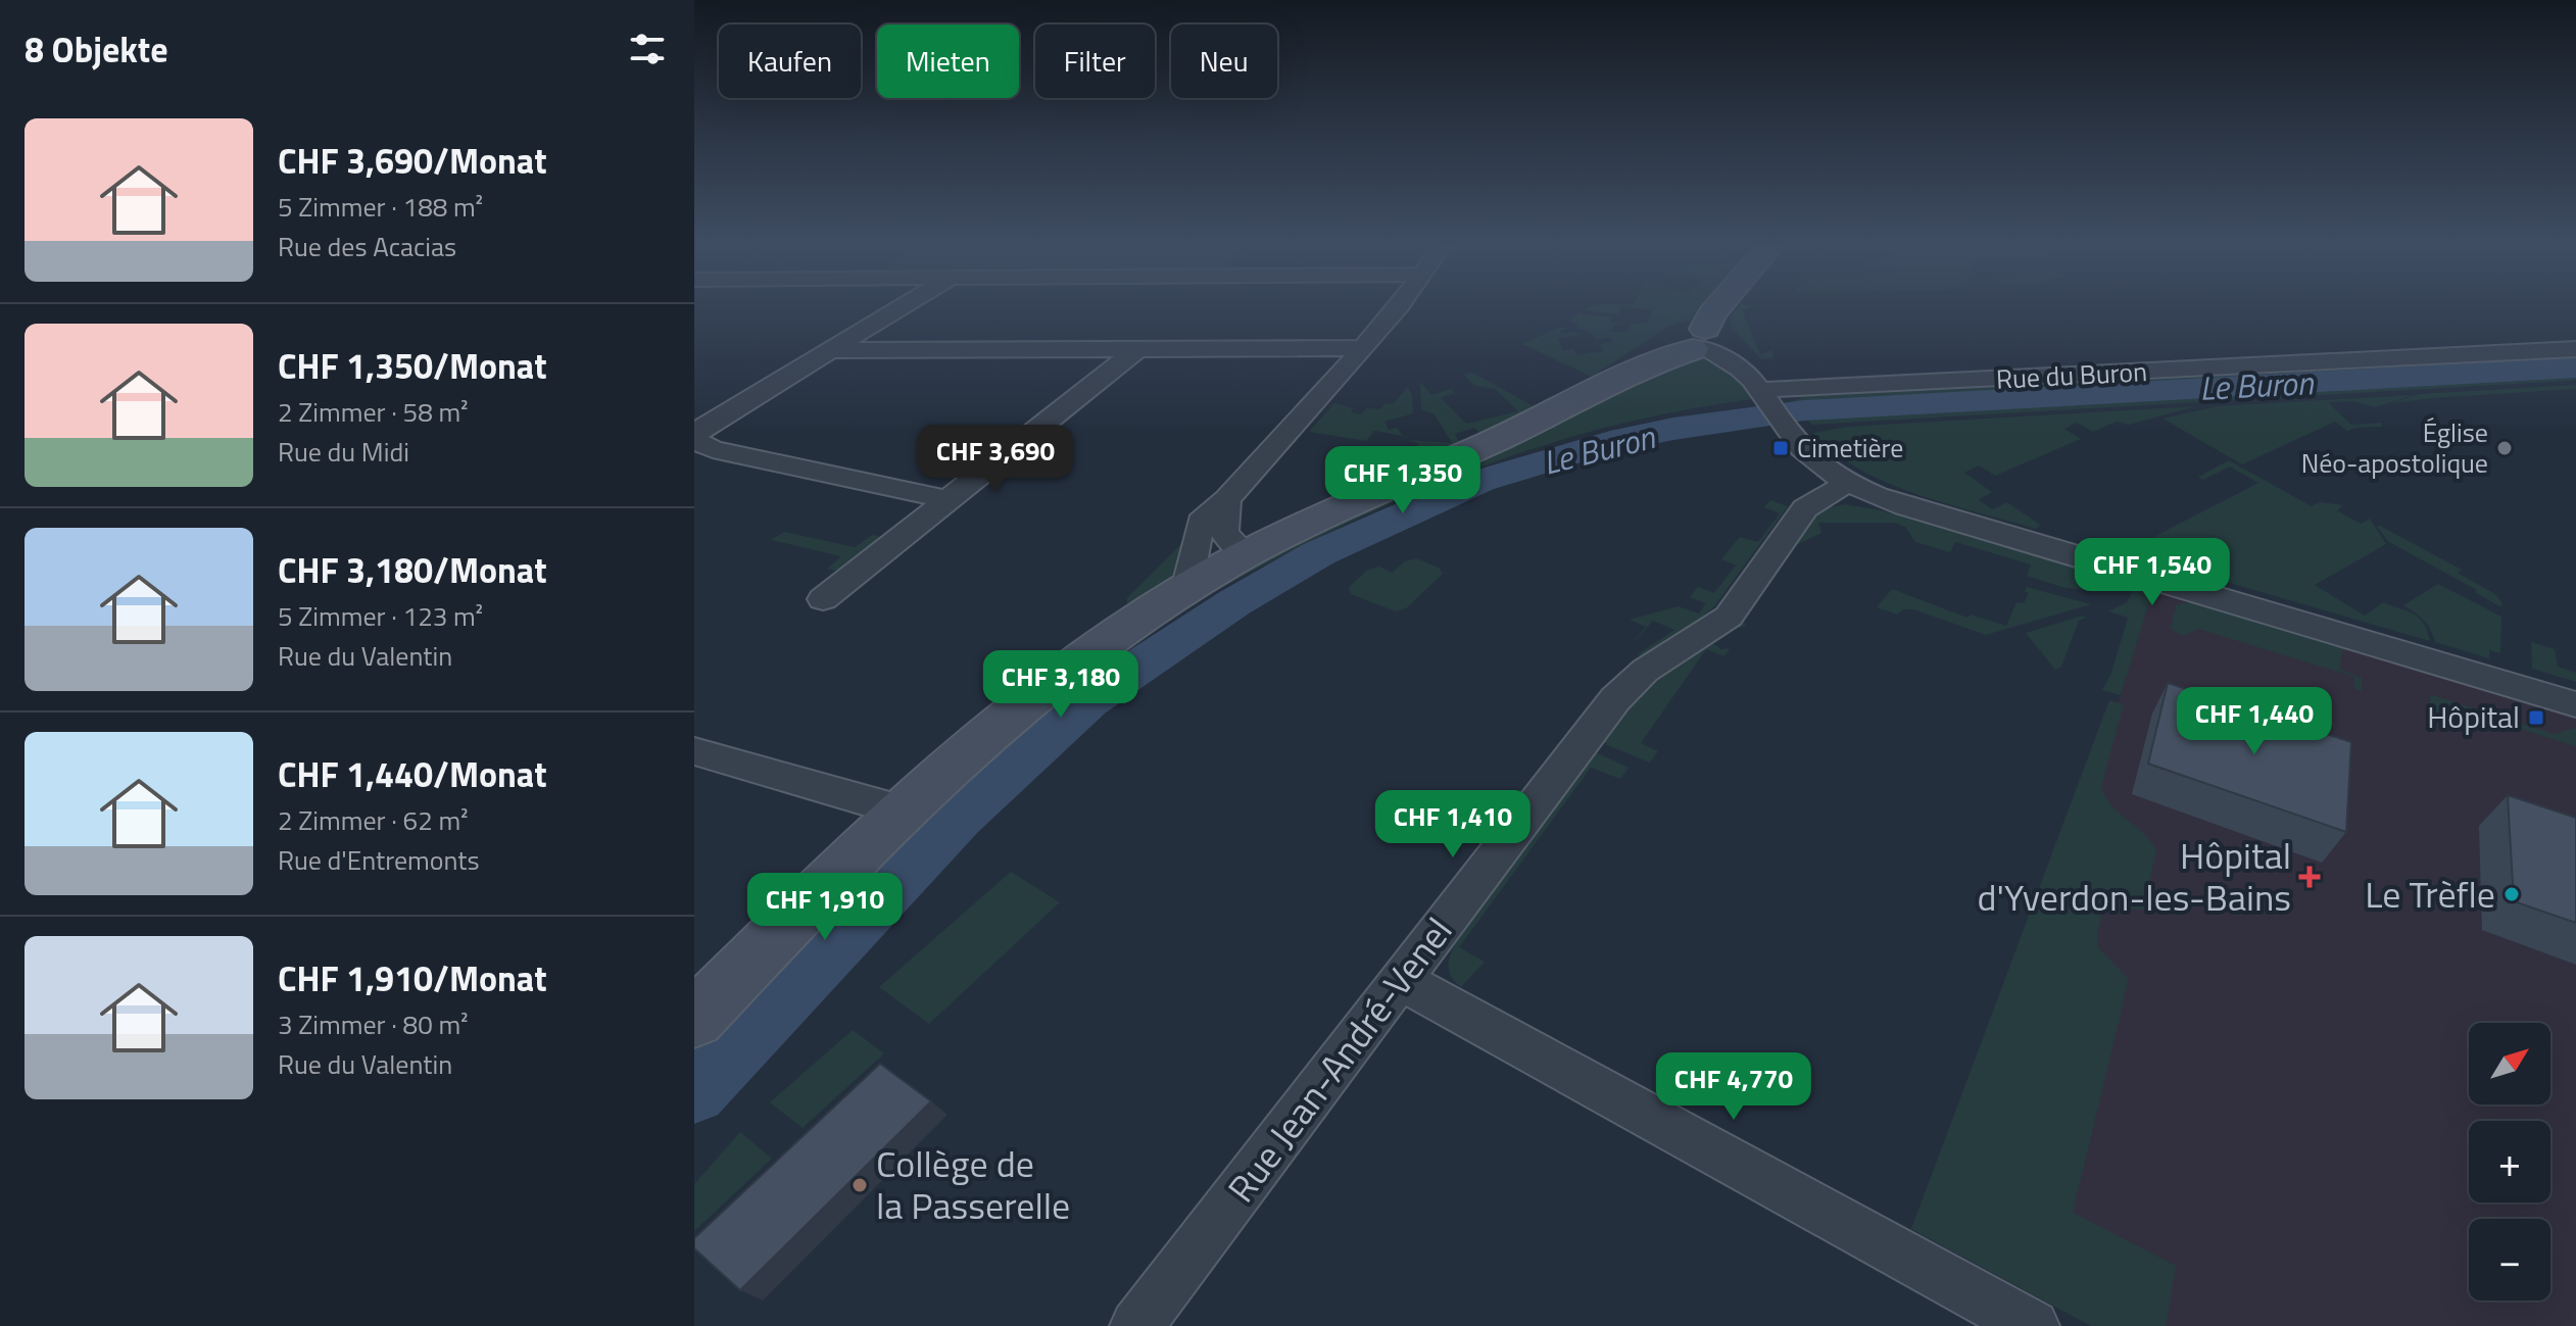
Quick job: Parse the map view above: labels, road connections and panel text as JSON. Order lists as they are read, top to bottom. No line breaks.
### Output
{"streets":{"street":["Rue du Buron","Rue Jean-André-Venel"]},"water":["Le Buron"],"places":{"transit":["Cimetière","Hôpital"],"other":["Église Néo-apostolique","Le Trèfle","Collège de la Passerelle"],"health":["Hôpital d'Yverdon-les-Bains"]},"north":"top right","page":{"heading":"8 Objekte","chip":["Kaufen","Mieten","Filter","Neu"],"list":[{"name":"CHF 3,690/Monat","note":"5 Zimmer · 188 m² · Rue des Acacias"},{"name":"CHF 1,350/Monat","note":"2 Zimmer · 58 m² · Rue du Midi"},{"name":"CHF 3,180/Monat","note":"5 Zimmer · 123 m² · Rue du Valentin"},{"name":"CHF 1,440/Monat","note":"2 Zimmer · 62 m² · Rue d'Entremonts"},{"name":"CHF 1,910/Monat","note":"3 Zimmer · 80 m² · Rue du Valentin"}],"price":["CHF 3,690","CHF 1,350","CHF 1,540","CHF 3,180","CHF 1,440","CHF 1,410","CHF 1,910","CHF 4,770"],"map_buttons":["+","−"]}}
